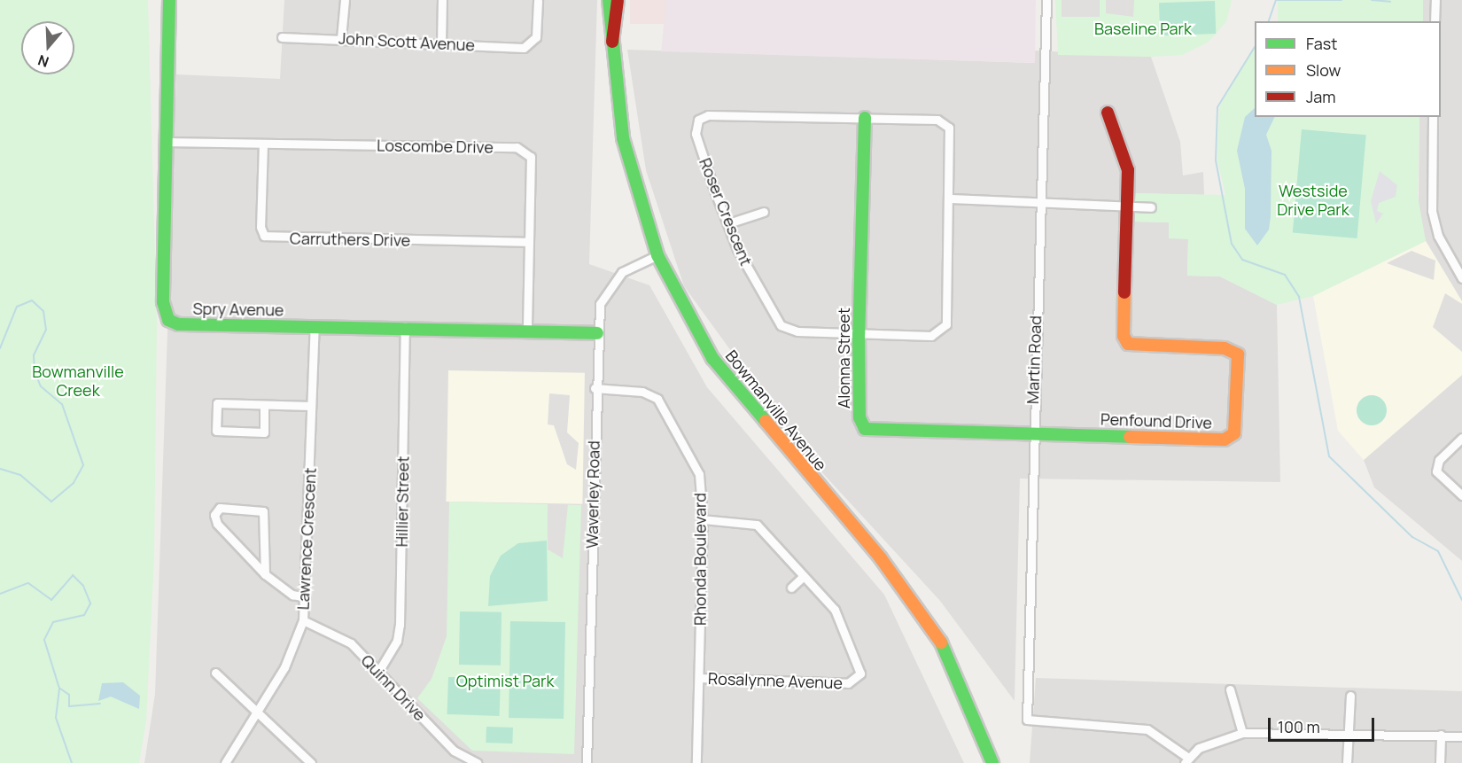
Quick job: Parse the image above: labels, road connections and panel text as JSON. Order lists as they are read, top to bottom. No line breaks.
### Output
{"streets":{"street":["John Scott Avenue","Loscombe Drive","Roser Crescent","Carruthers Drive","Spry Avenue","Alonna Street","Martin Road","Bowmanville Avenue","Penfound Drive","Waverley Road","Hillier Street","Lawrence Crescent","Rhonda Boulevard","Rosalynne Avenue","Quinn Drive"]},"crossings":[["Loscombe Drive","Carruthers Drive"],["Loscombe Drive","Spry Avenue"],["Roser Crescent","Alonna Street"],["Spry Avenue","Waverley Road"],["Spry Avenue","Hillier Street"],["Spry Avenue","Lawrence Crescent"],["Alonna Street","Martin Road"],["Alonna Street","Penfound Drive"],["Martin Road","Penfound Drive"],["Bowmanville Avenue","Waverley Road"],["Waverley Road","Rhonda Boulevard"],["Hillier Street","Quinn Drive"],["Lawrence Crescent","Quinn Drive"],["Rhonda Boulevard","Rosalynne Avenue"]],"parks":["Baseline Park","Westside Drive Park","Bowmanville Creek","Optimist Park"],"legend":["Fast","Slow","Jam"],"scale_bar":"100 m","north":"bottom"}
